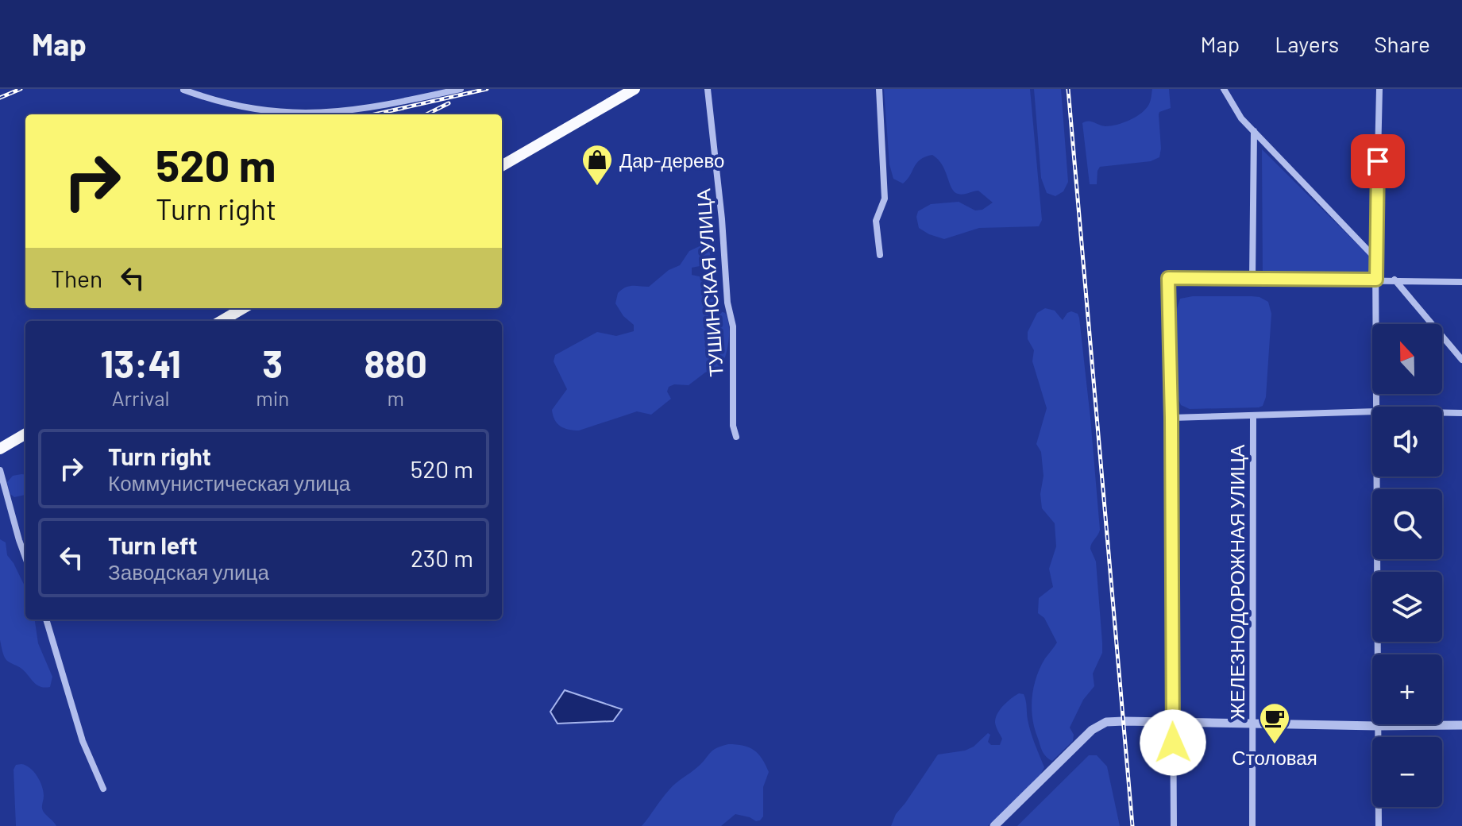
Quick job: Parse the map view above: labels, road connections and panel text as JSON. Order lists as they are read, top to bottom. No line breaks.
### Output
{"streets":{"street":["ТУШИНСКАЯ УЛИЦА","ЖЕЛЕЗНОДОРОЖНАЯ УЛИЦА"]},"places":{"shop":["Дар-дерево"],"cafe":["Столовая"]},"north":"top","page":{"header":"Map","nav":["Map","Layers","Share"],"turn":["520 m","Turn right"],"then":"Then","eta":["13:41","Arrival","3","min","880","m"],"map_buttons":["+","−"],"list":[{"name":"Turn right","note":"Коммунистическая улица","value":"520 m"},{"name":"Turn left","note":"Заводская улица","value":"230 m"}]}}
